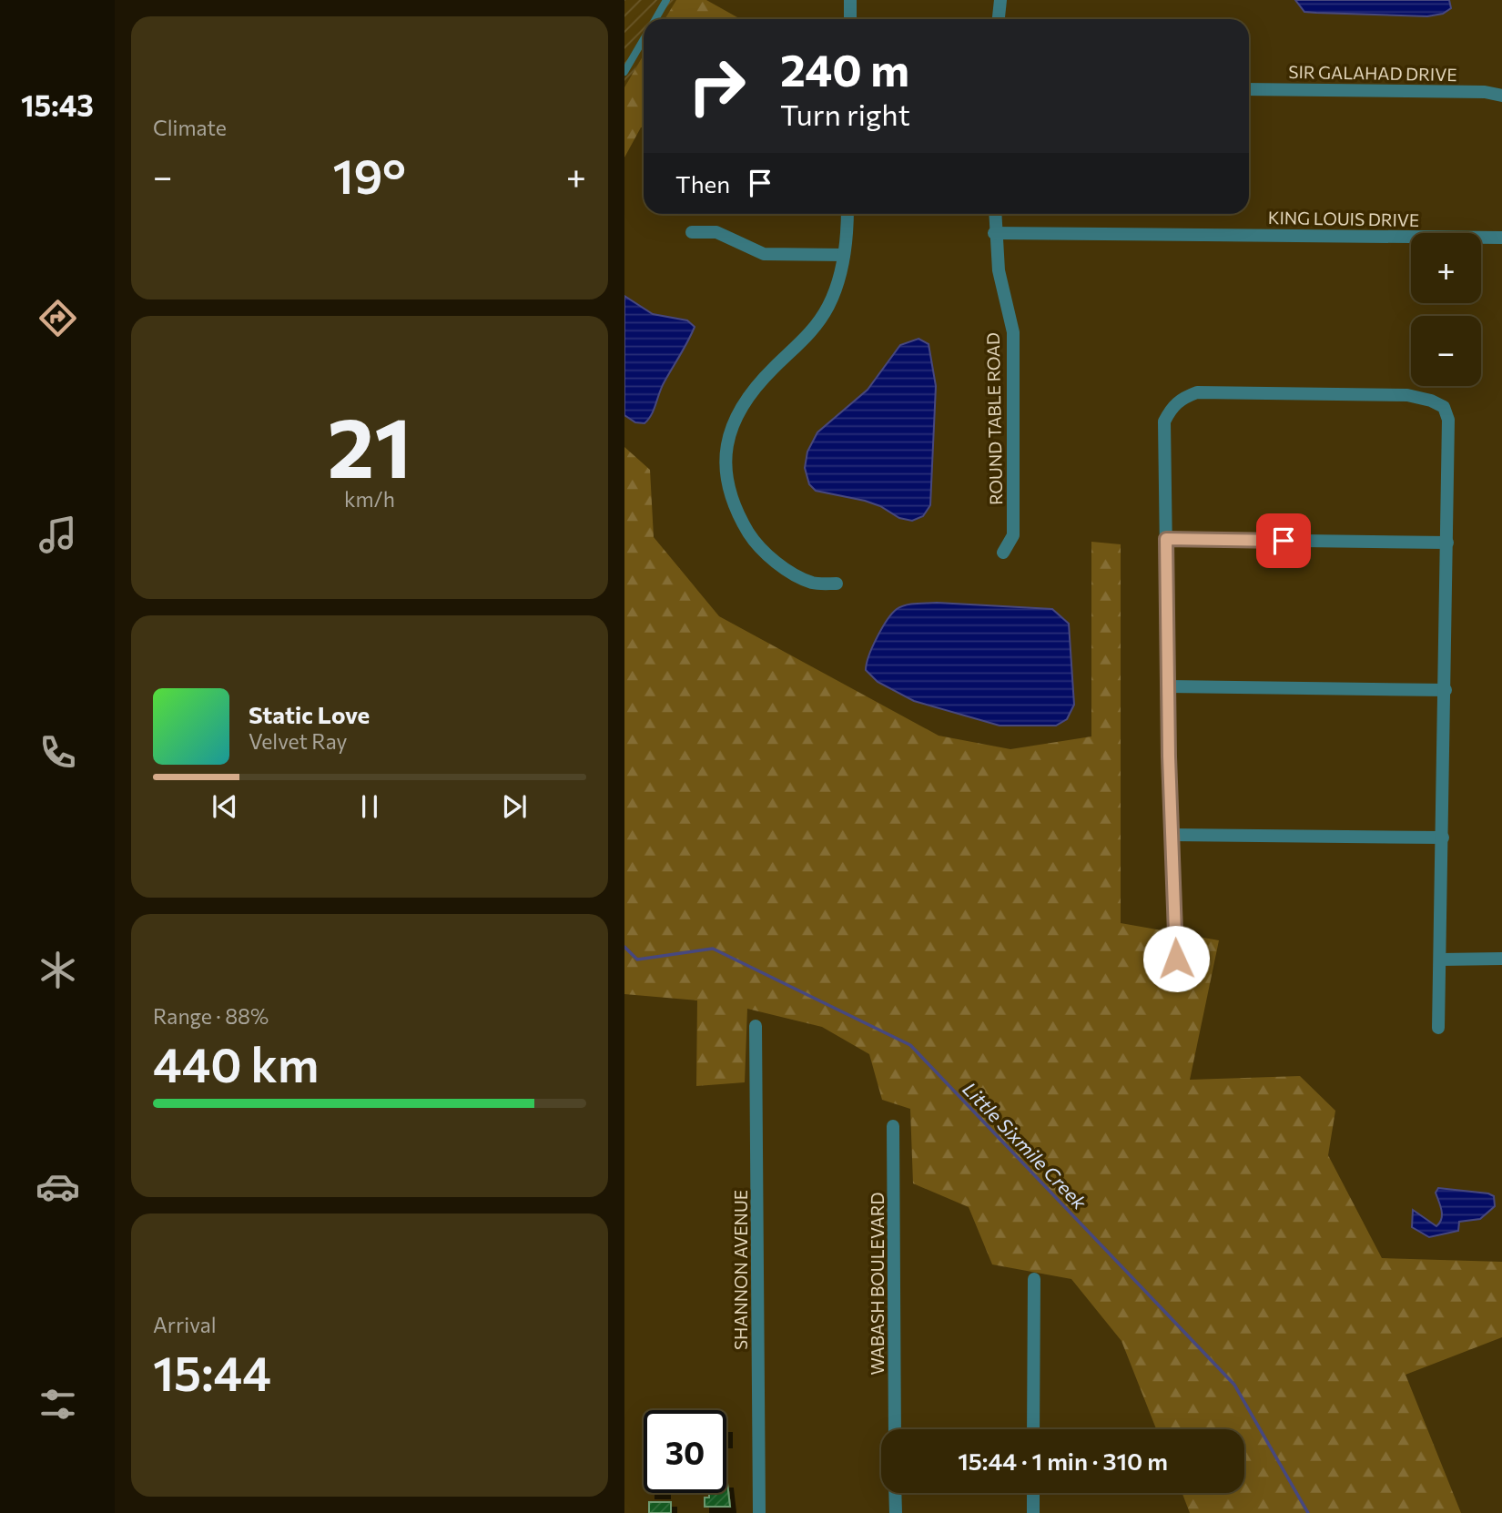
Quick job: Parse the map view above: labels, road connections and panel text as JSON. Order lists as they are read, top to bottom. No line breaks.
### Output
{"streets":{"street":["SIR GALAHAD DRIVE","KING LOUIS DRIVE","ROUND TABLE ROAD","SHANNON AVENUE","WABASH BOULEVARD"]},"crossings":[["KING LOUIS DRIVE","ROUND TABLE ROAD"]],"water":["Little Sixmile Creek"],"page":{"tabs":"15:43","tile":["Climate",["21","km/h"],["Range · 88%","440 km"],["Arrival","15:44"]],"turn":["240 m","Turn right"],"heat":["−","19°","+"],"then":"Then","map_buttons":["+","−"],"song":["Static Love","Velvet Ray"],"limit":"30","trip":"15:44 · 1 min · 310 m"}}
